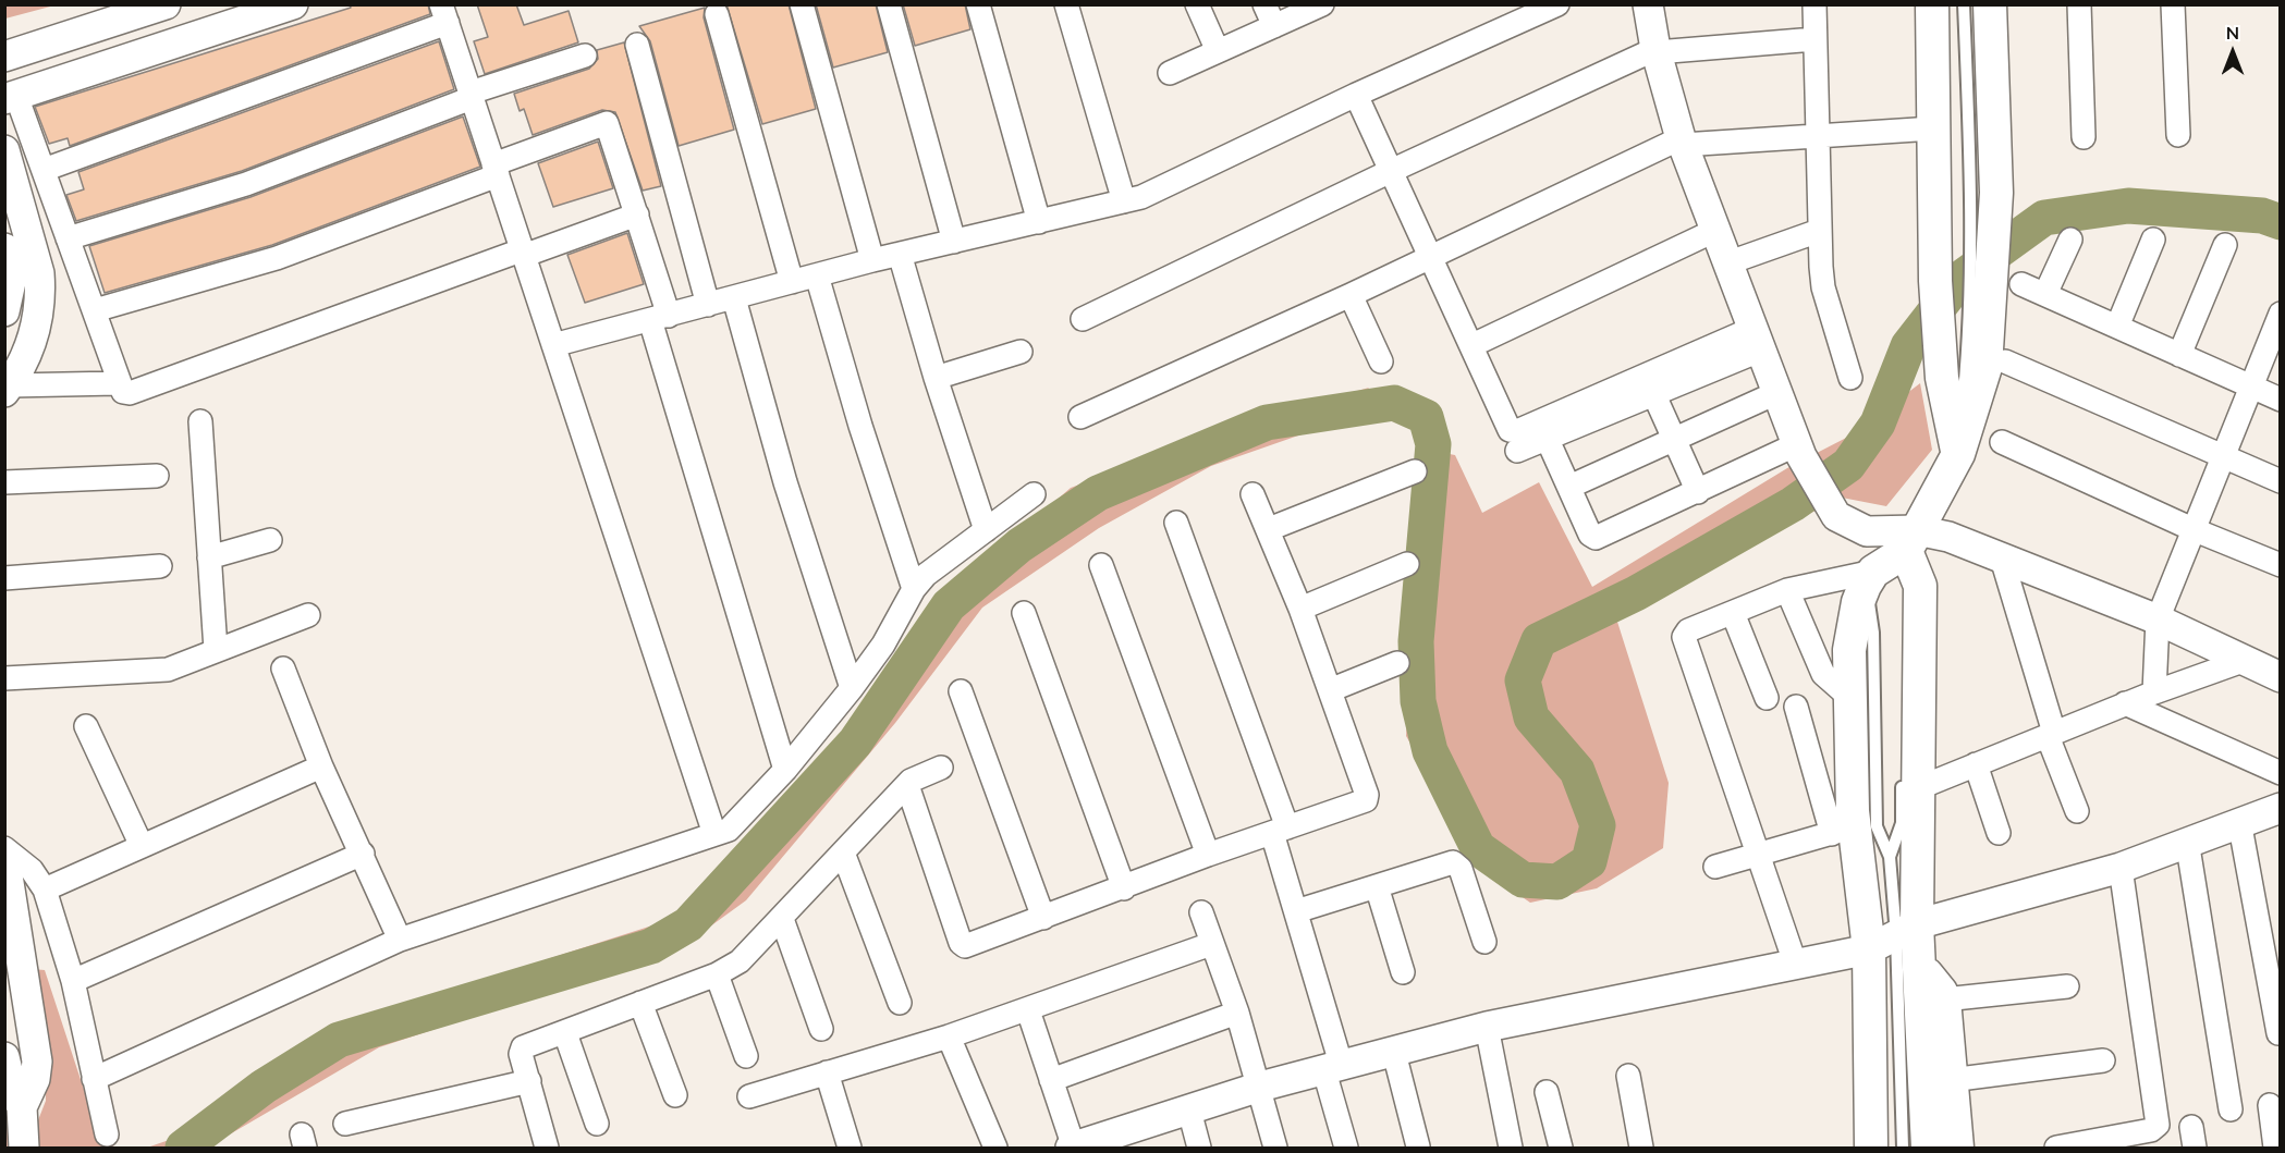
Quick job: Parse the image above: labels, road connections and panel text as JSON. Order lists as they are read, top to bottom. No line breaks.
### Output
{"north":"top"}
